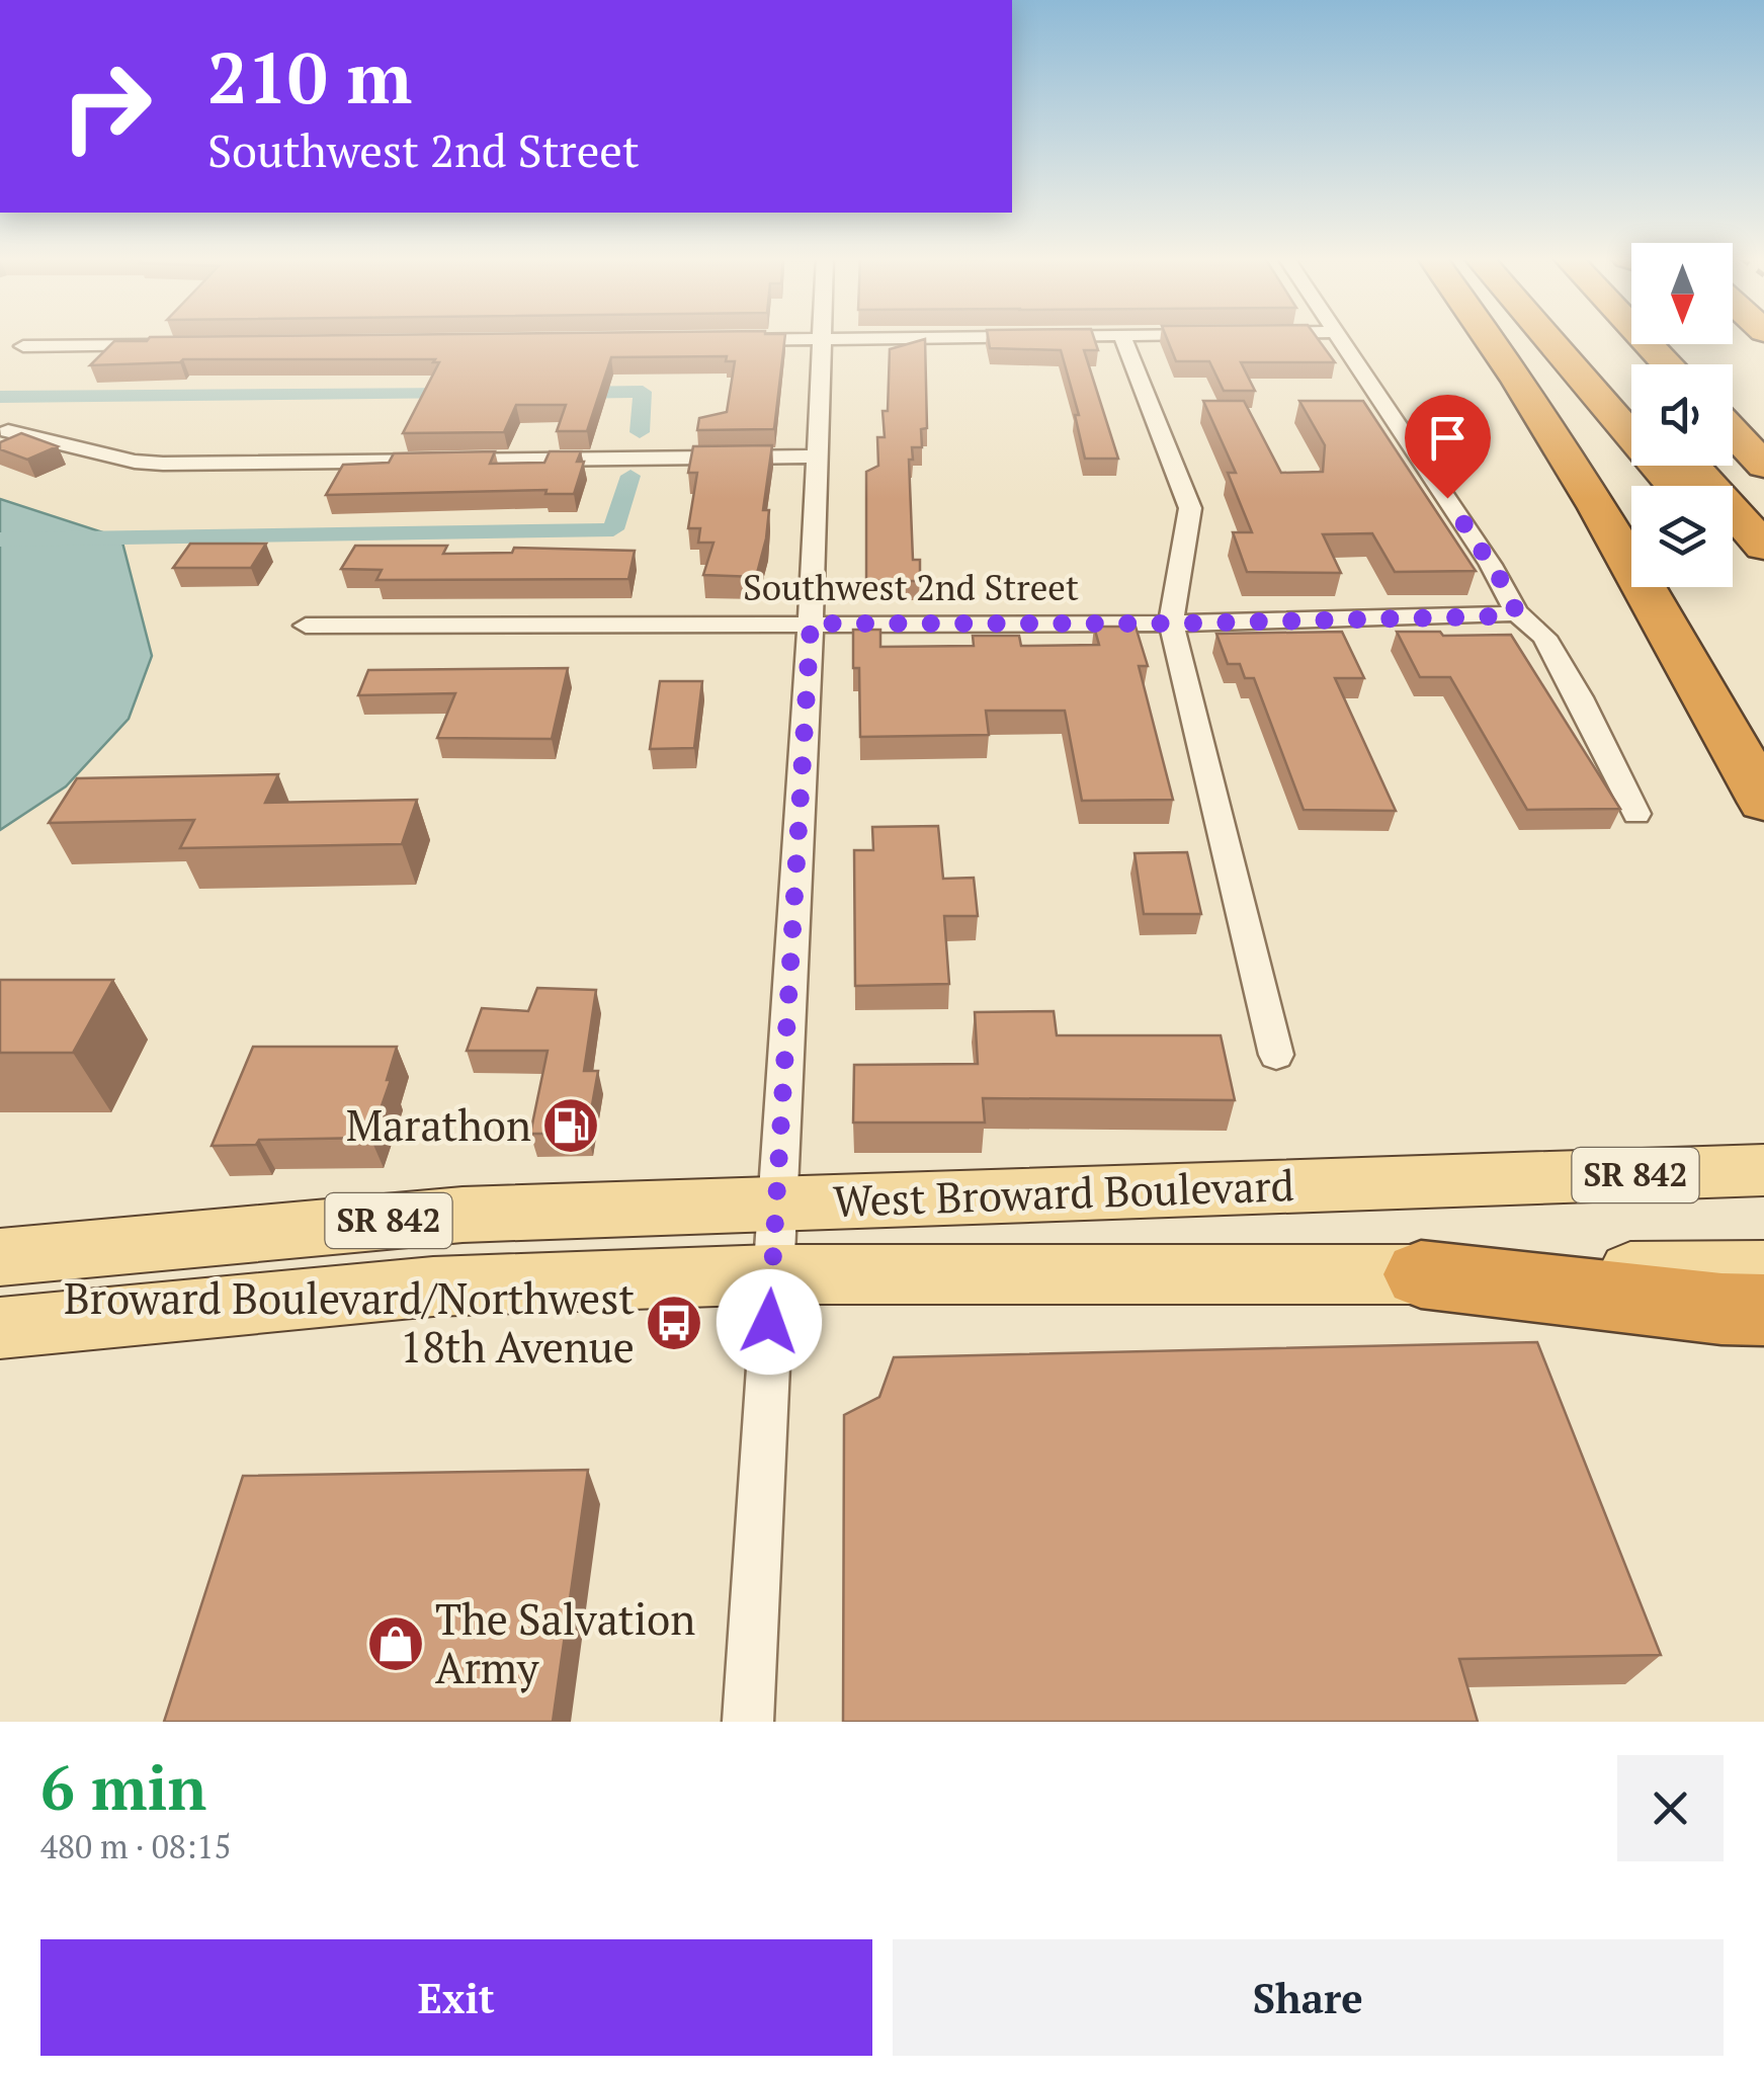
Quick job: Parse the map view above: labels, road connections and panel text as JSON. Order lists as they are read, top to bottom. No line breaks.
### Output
{"streets":{"main road":["SR 842","West Broward Boulevard"],"street":["Southwest 2nd Street"]},"places":{"fuel station":["Marathon"],"bus stop":["Broward Boulevard/Northwest 18th Avenue"],"shop":["The Salvation Army"]},"north":"bottom","page":{"turn":["210 m","Southwest 2nd Street"],"heading":["6 min","480 m · 08:15"],"buttons":["Exit","Share"]}}
